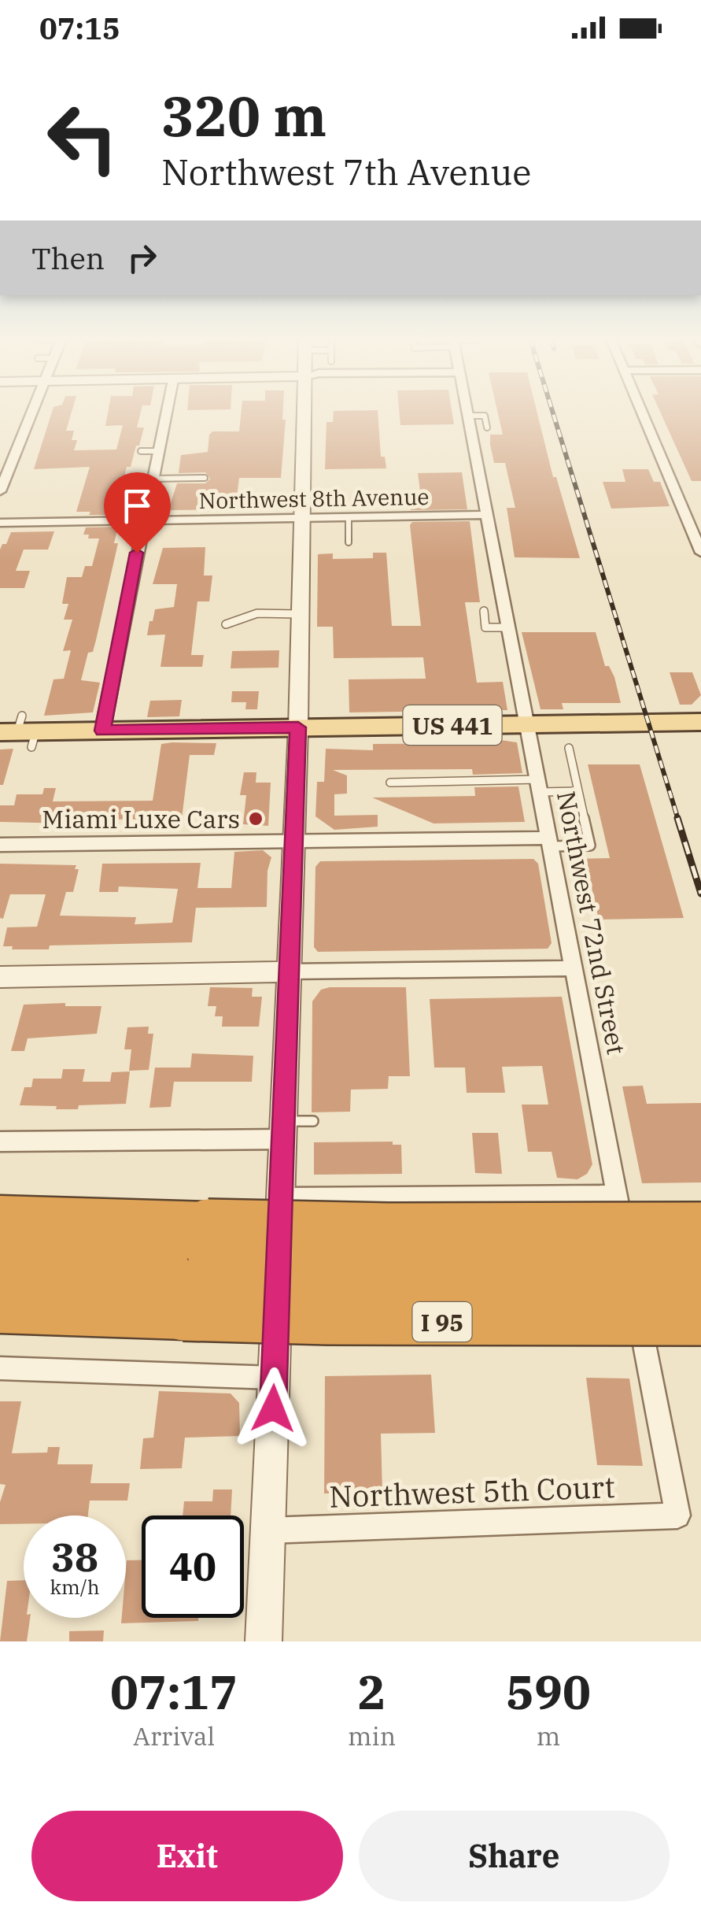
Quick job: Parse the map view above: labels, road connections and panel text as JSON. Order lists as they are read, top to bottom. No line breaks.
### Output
{"streets":{"highway":["I 95"],"main road":["US 441"],"street":["Northwest 8th Avenue","Northwest 72nd Street","Northwest 5th Court"]},"crossings":[["Northwest 8th Avenue","Northwest 72nd Street"],["US 441","Northwest 72nd Street"],["Northwest 72nd Street","Northwest 5th Court"]],"places":["Miami Luxe Cars"],"page":{"status":"07:15","turn":["320 m","Northwest 7th Avenue"],"then":"Then","speed":"38 km/h","limit":"40","eta":["07:17","Arrival","2","min","590","m"],"buttons":["Exit","Share"]}}
